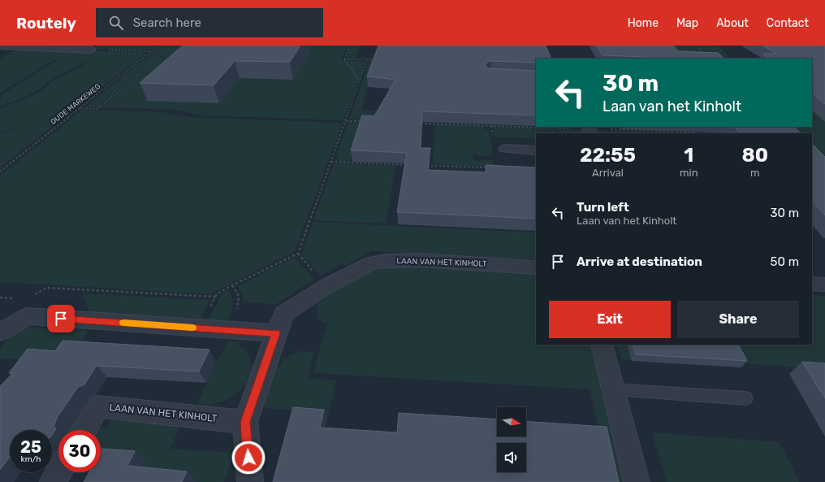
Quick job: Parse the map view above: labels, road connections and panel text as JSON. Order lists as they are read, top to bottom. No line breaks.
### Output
{"streets":{"street":["LAAN VAN HET KINHOLT"],"path":["OUDE MARKEWEG"]},"north":"right","page":{"header":"Routely","search":"Search here","nav":["Home","Map","About","Contact"],"turn":["30 m","Laan van het Kinholt"],"eta":["22:55","Arrival","1","min","80","m"],"list":[{"name":"Turn left","note":"Laan van het Kinholt","value":"30 m"},{"name":"Arrive at destination","value":"50 m"}],"buttons":["Exit","Share"],"speed":"25 km/h","limit":"30"}}
